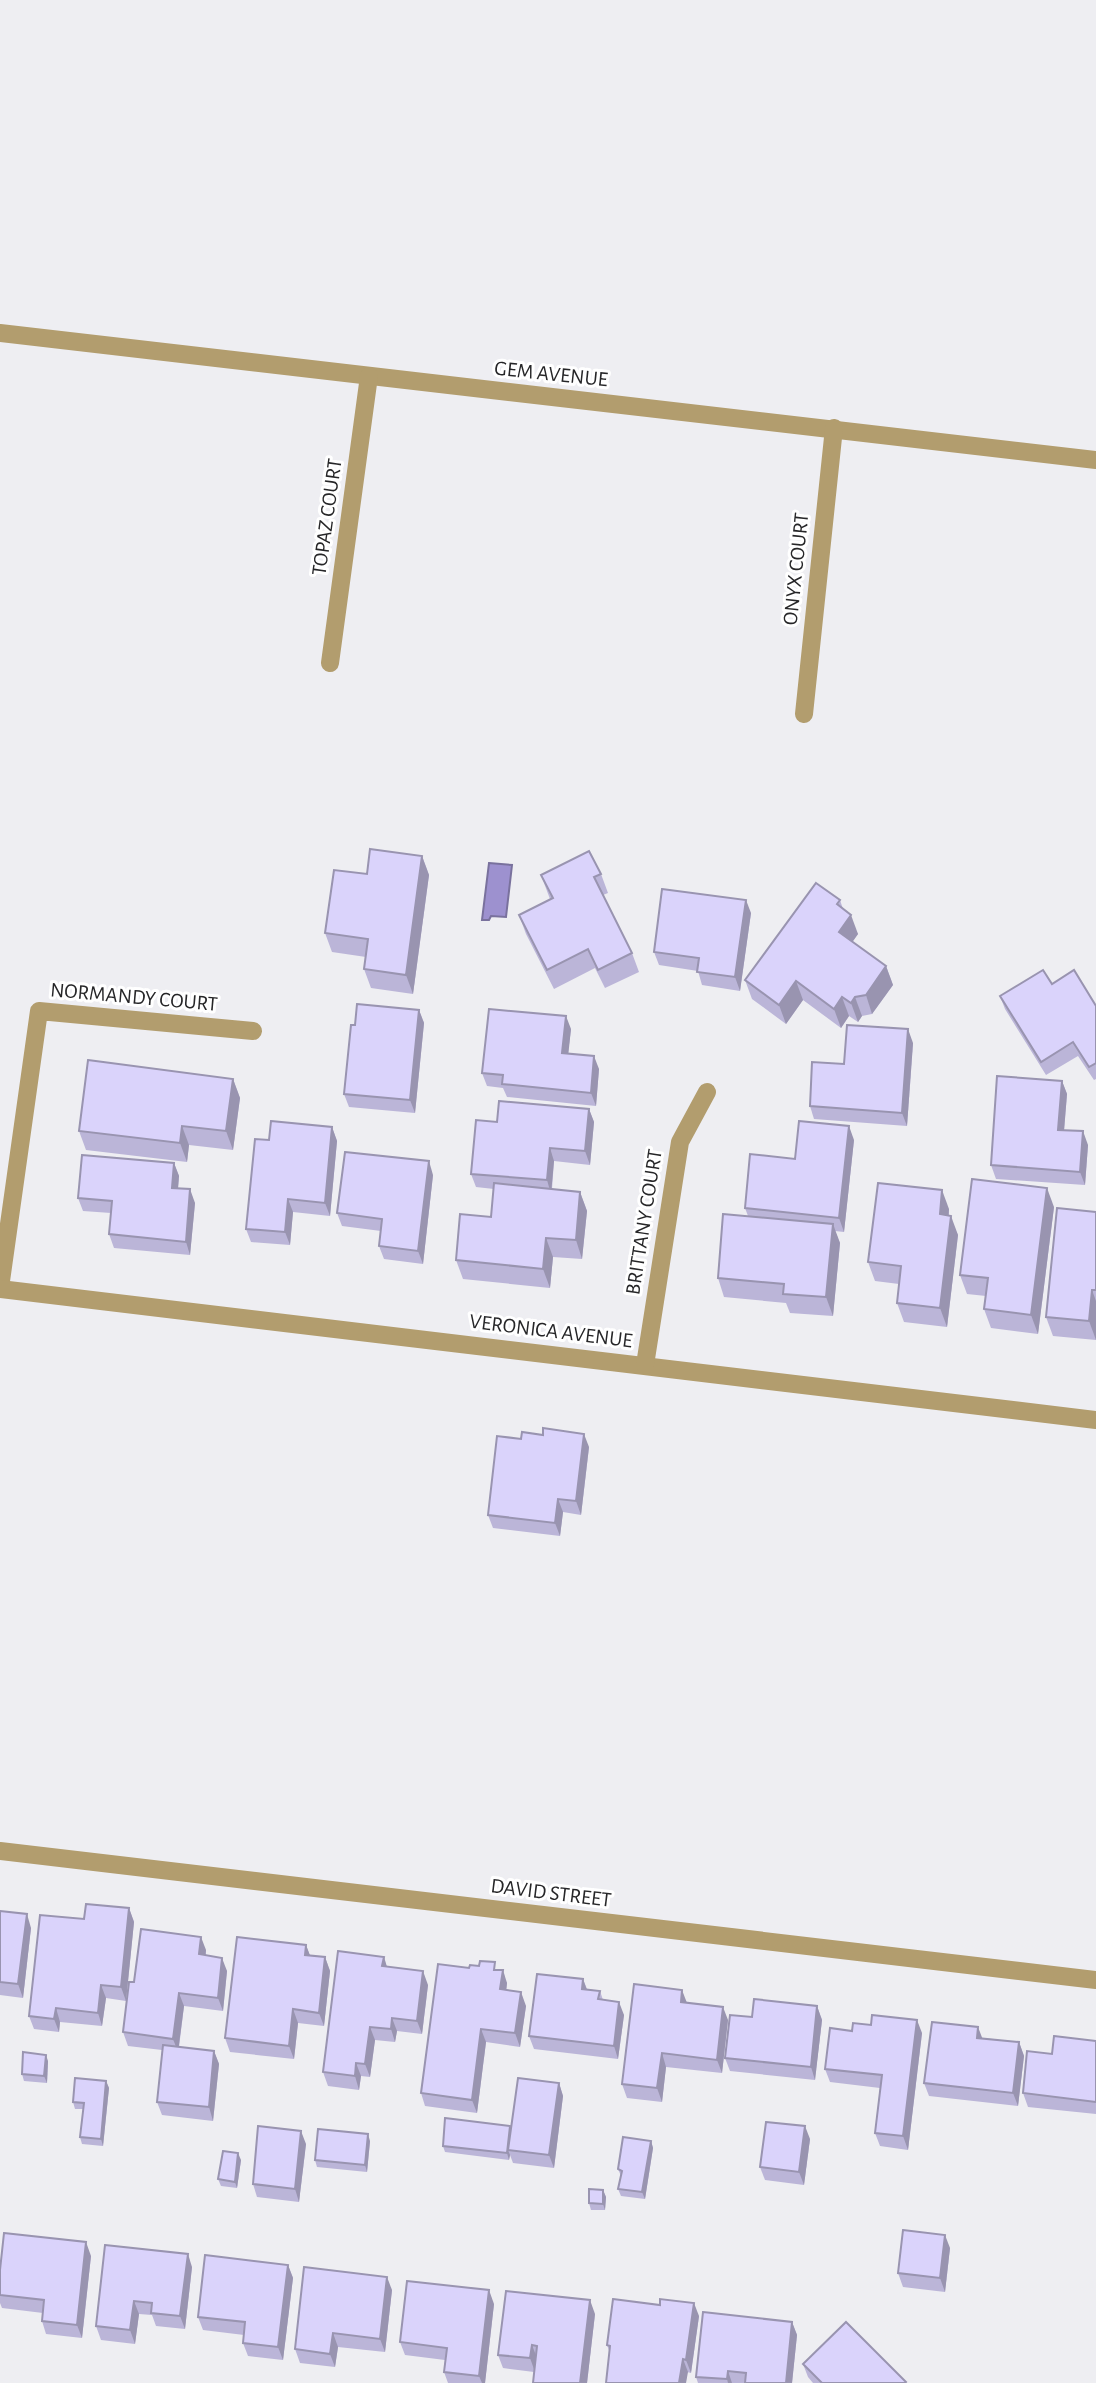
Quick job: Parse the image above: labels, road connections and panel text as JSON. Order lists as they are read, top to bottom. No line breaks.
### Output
{"streets":{"street":["GEM AVENUE","TOPAZ COURT","ONYX COURT","NORMANDY COURT","BRITTANY COURT","VERONICA AVENUE","DAVID STREET"]},"crossings":[["GEM AVENUE","TOPAZ COURT"],["GEM AVENUE","ONYX COURT"],["NORMANDY COURT","VERONICA AVENUE"],["BRITTANY COURT","VERONICA AVENUE"]]}
